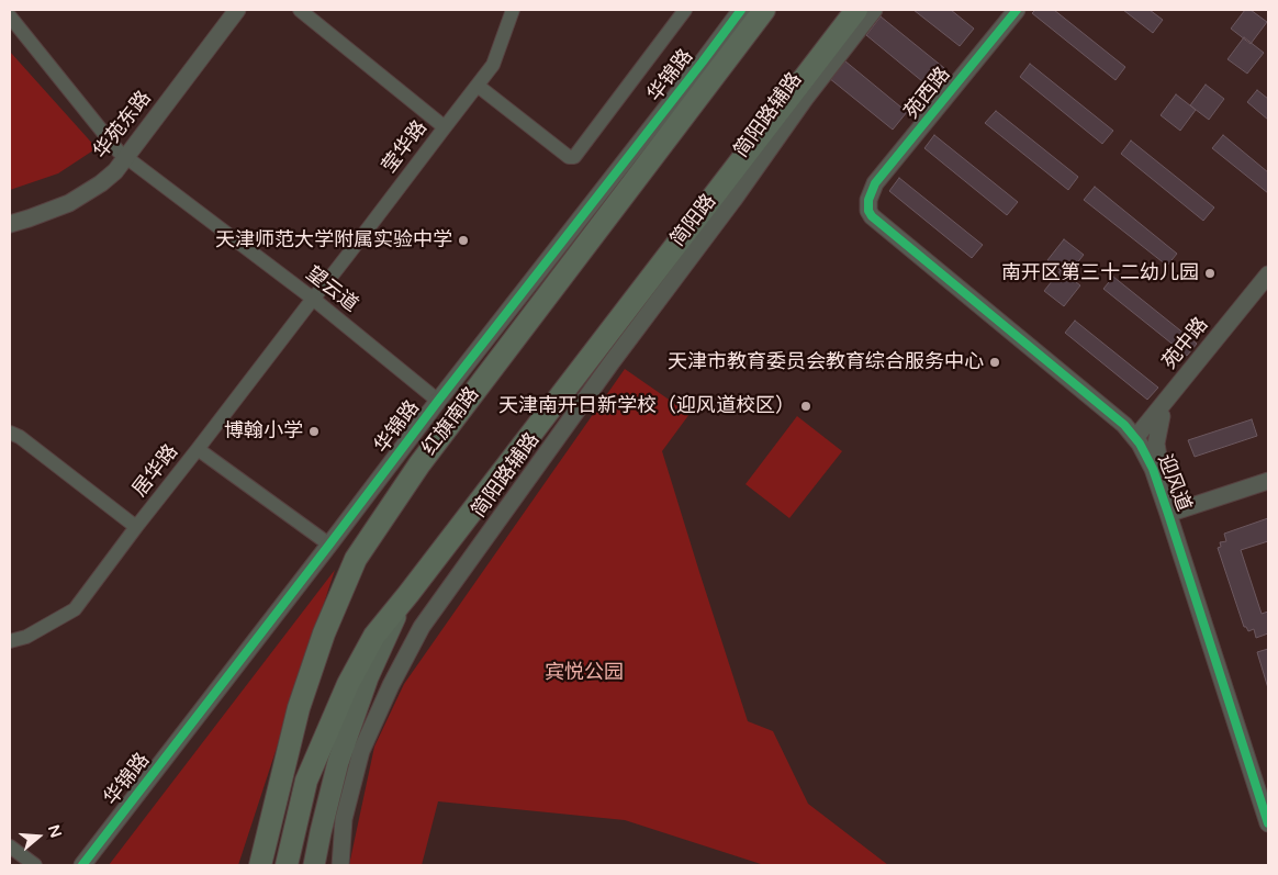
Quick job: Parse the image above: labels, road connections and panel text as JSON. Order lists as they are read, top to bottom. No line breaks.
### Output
{"streets":{"highway":["简阳路","红旗南路"],"street":["华锦路","苑西路","简阳路辅路","华苑东路","莹华路","望云道","苑中路","居华路","迎风道"]},"crossings":[["华锦路","望云道"],["苑西路","迎风道"],["华苑东路","望云道"],["莹华路","望云道"],["莹华路","居华路"],["望云道","居华路"],["苑中路","迎风道"]],"parks":["宾悦公园"],"places":["天津师范大学附属实验中学","南开区第三十二幼儿园","天津市教育委员会教育综合服务中心","天津南开日新学校（迎风道校区）","博翰小学"],"north":"right"}
